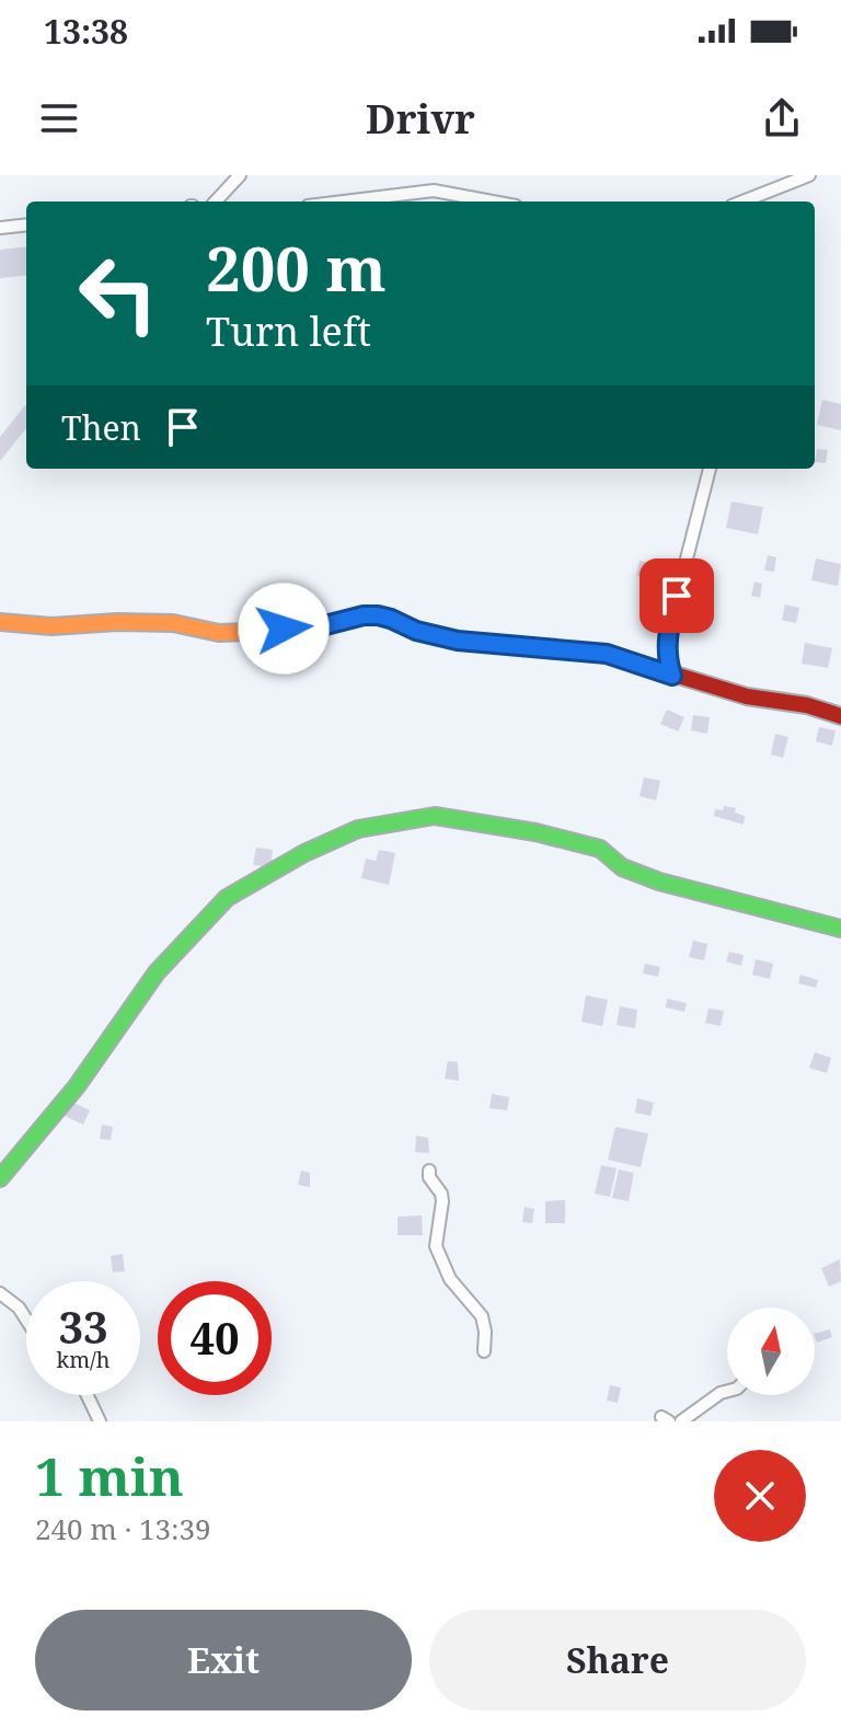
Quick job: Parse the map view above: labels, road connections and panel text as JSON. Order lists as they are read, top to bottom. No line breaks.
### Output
{"north":"top","page":{"status":"13:38","header":"Drivr","turn":["200 m","Turn left"],"then":"Then","speed":"33 km/h","limit":"40","heading":["1 min","240 m · 13:39"],"buttons":["Exit","Share"]}}
